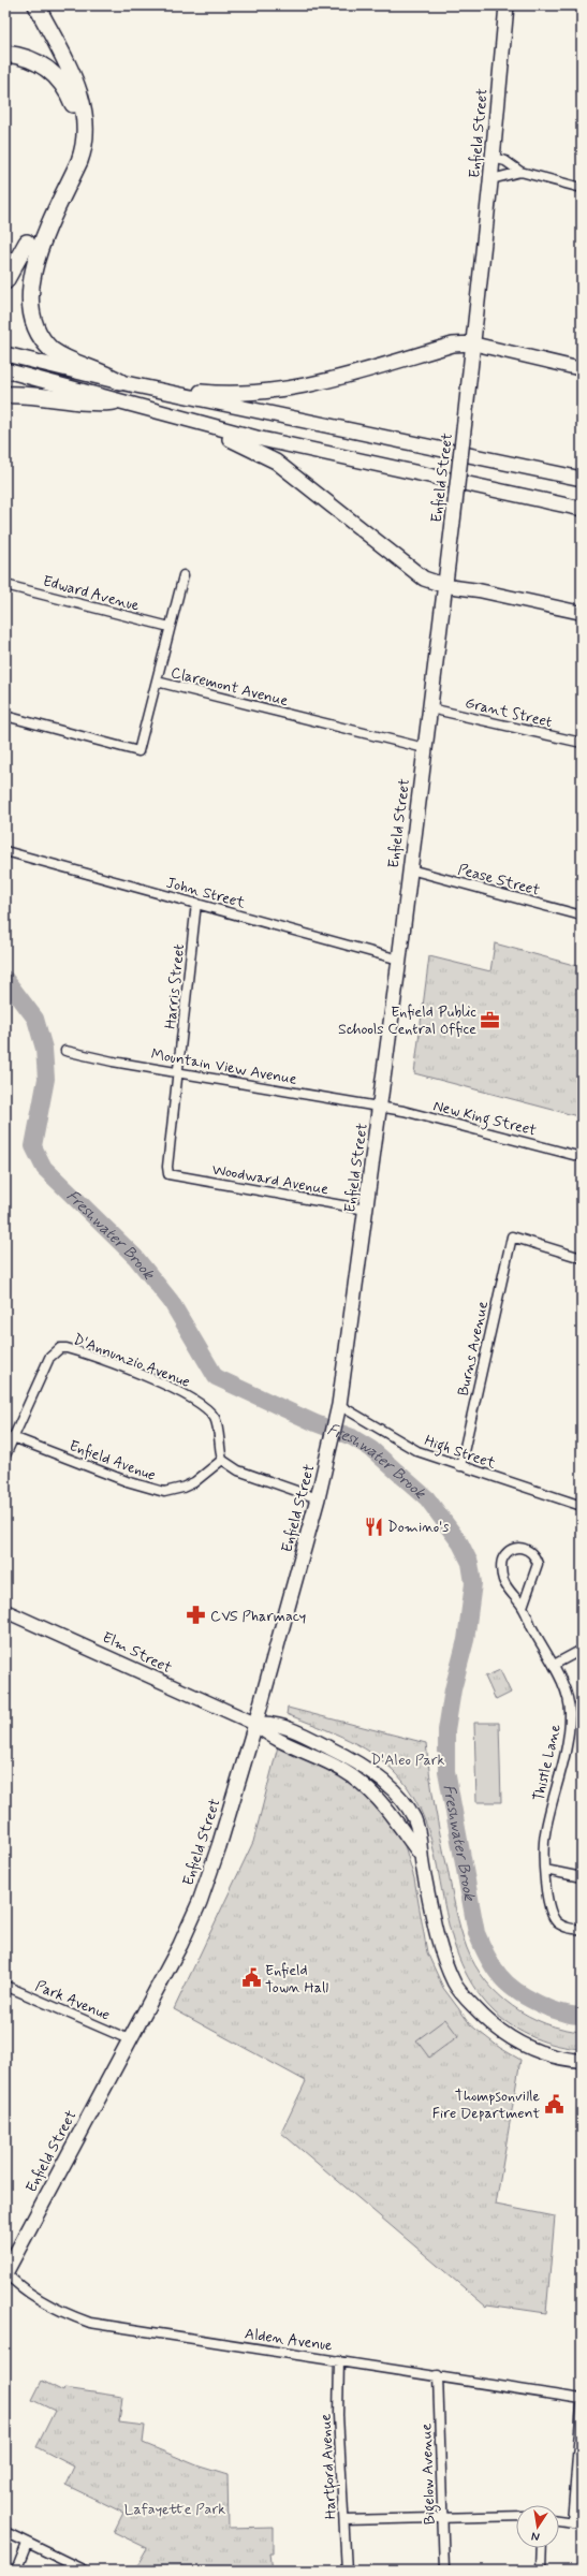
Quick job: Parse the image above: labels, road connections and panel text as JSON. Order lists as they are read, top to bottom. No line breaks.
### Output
{"streets":{"main road":["Enfield Street","Elm Street"],"street":["Edward Avenue","Claremont Avenue","Grant Street","Pease Street","John Street","Harris Street","Mountain View Avenue","New King Street","Woodward Avenue","Burns Avenue","D'Annunzio Avenue","High Street","Enfield Avenue","Thistle Lane","Park Avenue","Alden Avenue","Hartford Avenue","Bigelow Avenue"]},"crossings":[["Enfield Street","Claremont Avenue"],["Enfield Street","Grant Street"],["Enfield Street","Pease Street"],["Enfield Street","John Street"],["Enfield Street","Mountain View Avenue"],["Enfield Street","New King Street"],["Enfield Street","Woodward Avenue"],["Enfield Street","High Street"],["Enfield Street","Elm Street"],["Enfield Street","Park Avenue"],["Enfield Street","Alden Avenue"],["John Street","Harris Street"],["Harris Street","Mountain View Avenue"],["Harris Street","Woodward Avenue"],["Mountain View Avenue","New King Street"],["Burns Avenue","High Street"],["D'Annunzio Avenue","Enfield Avenue"],["Alden Avenue","Hartford Avenue"],["Alden Avenue","Bigelow Avenue"]],"water":["Freshwater Brook"],"parks":["D'Aleo Park","Lafayette Park"],"places":{"office":["Enfield Public Schools Central Office"],"restaurant":["Domino's"],"pharmacy":["CVS Pharmacy"],"public building":["Enfield Town Hall","Thompsonville Fire Department"]},"north":"bottom"}
